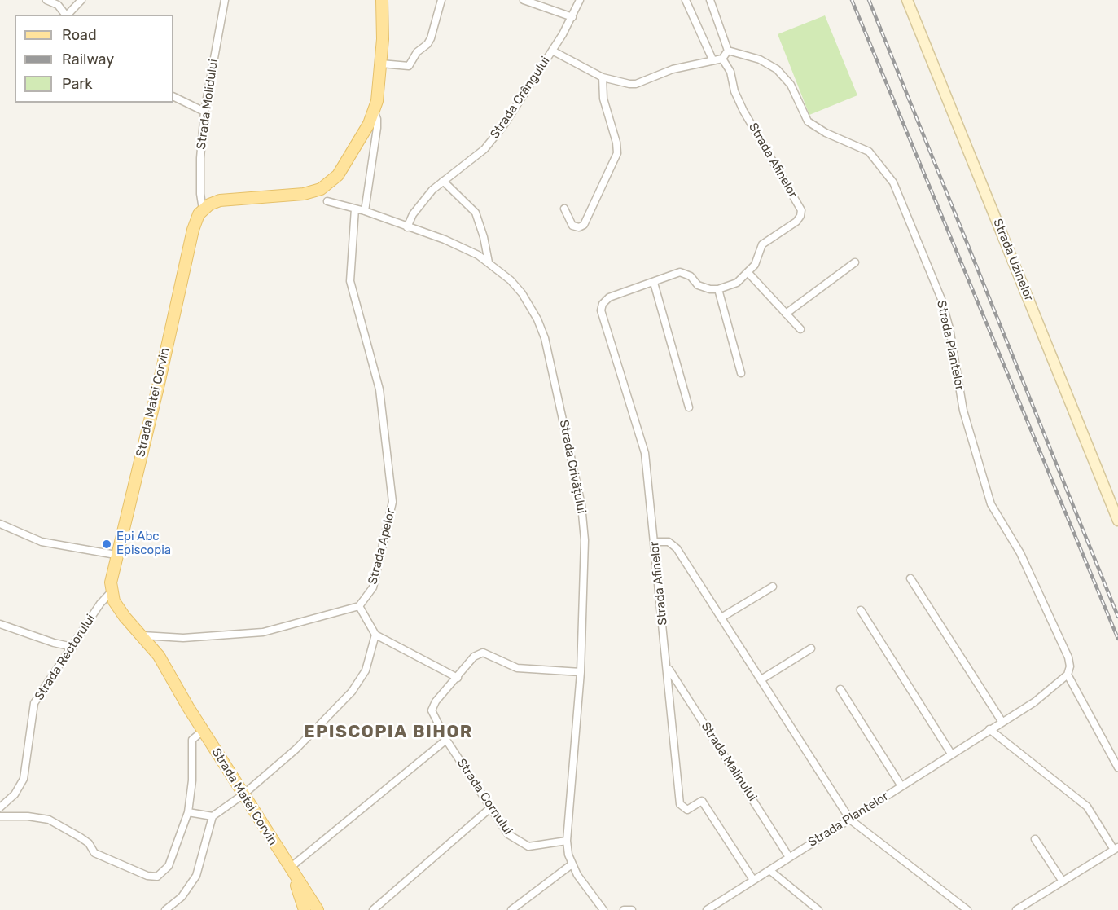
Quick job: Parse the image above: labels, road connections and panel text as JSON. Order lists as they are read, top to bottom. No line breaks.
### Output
{"streets":{"main road":["Strada Matei Corvin"],"street":["Strada Crângului","Strada Molidului","Strada Afinelor","Strada Uzinelor","Strada Plantelor","Strada Crivățului","Strada Apelor","Strada Rectorului","Strada Malinului","Strada Cornului"]},"crossings":[["Strada Crângului","Strada Crivățului"],["Strada Molidului","Strada Matei Corvin"],["Strada Afinelor","Strada Plantelor"],["Strada Afinelor","Strada Malinului"],["Strada Plantelor","Strada Malinului"],["Strada Matei Corvin","Strada Rectorului"],["Strada Crivățului","Strada Apelor"],["Strada Crivățului","Strada Cornului"]],"districts":["EPISCOPIA BIHOR"],"places":["Epi Abc Episcopia"],"legend":["Road","Railway","Park"]}
